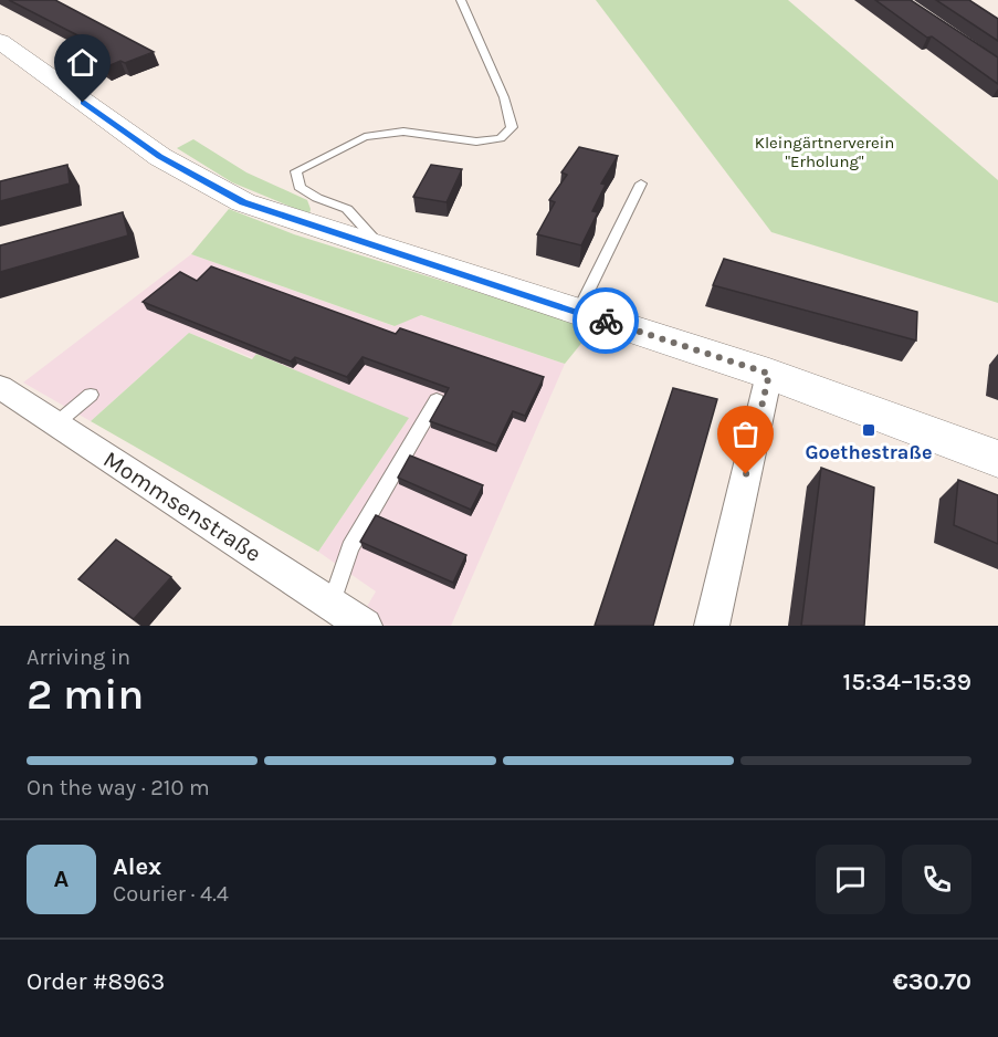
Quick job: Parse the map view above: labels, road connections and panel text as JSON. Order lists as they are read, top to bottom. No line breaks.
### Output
{"streets":{"street":["Mommsenstraße"]},"parks":["Kleingärtnerverein \"Erholung\""],"places":{"transit":["Goethestraße"]},"page":{"heading":["2 min","Arriving in","15:34–15:39"],"panel":["Alex","Courier · 4.4","Order #8963","€30.70"],"bar":"On the way · 210 m","round":"A"}}
